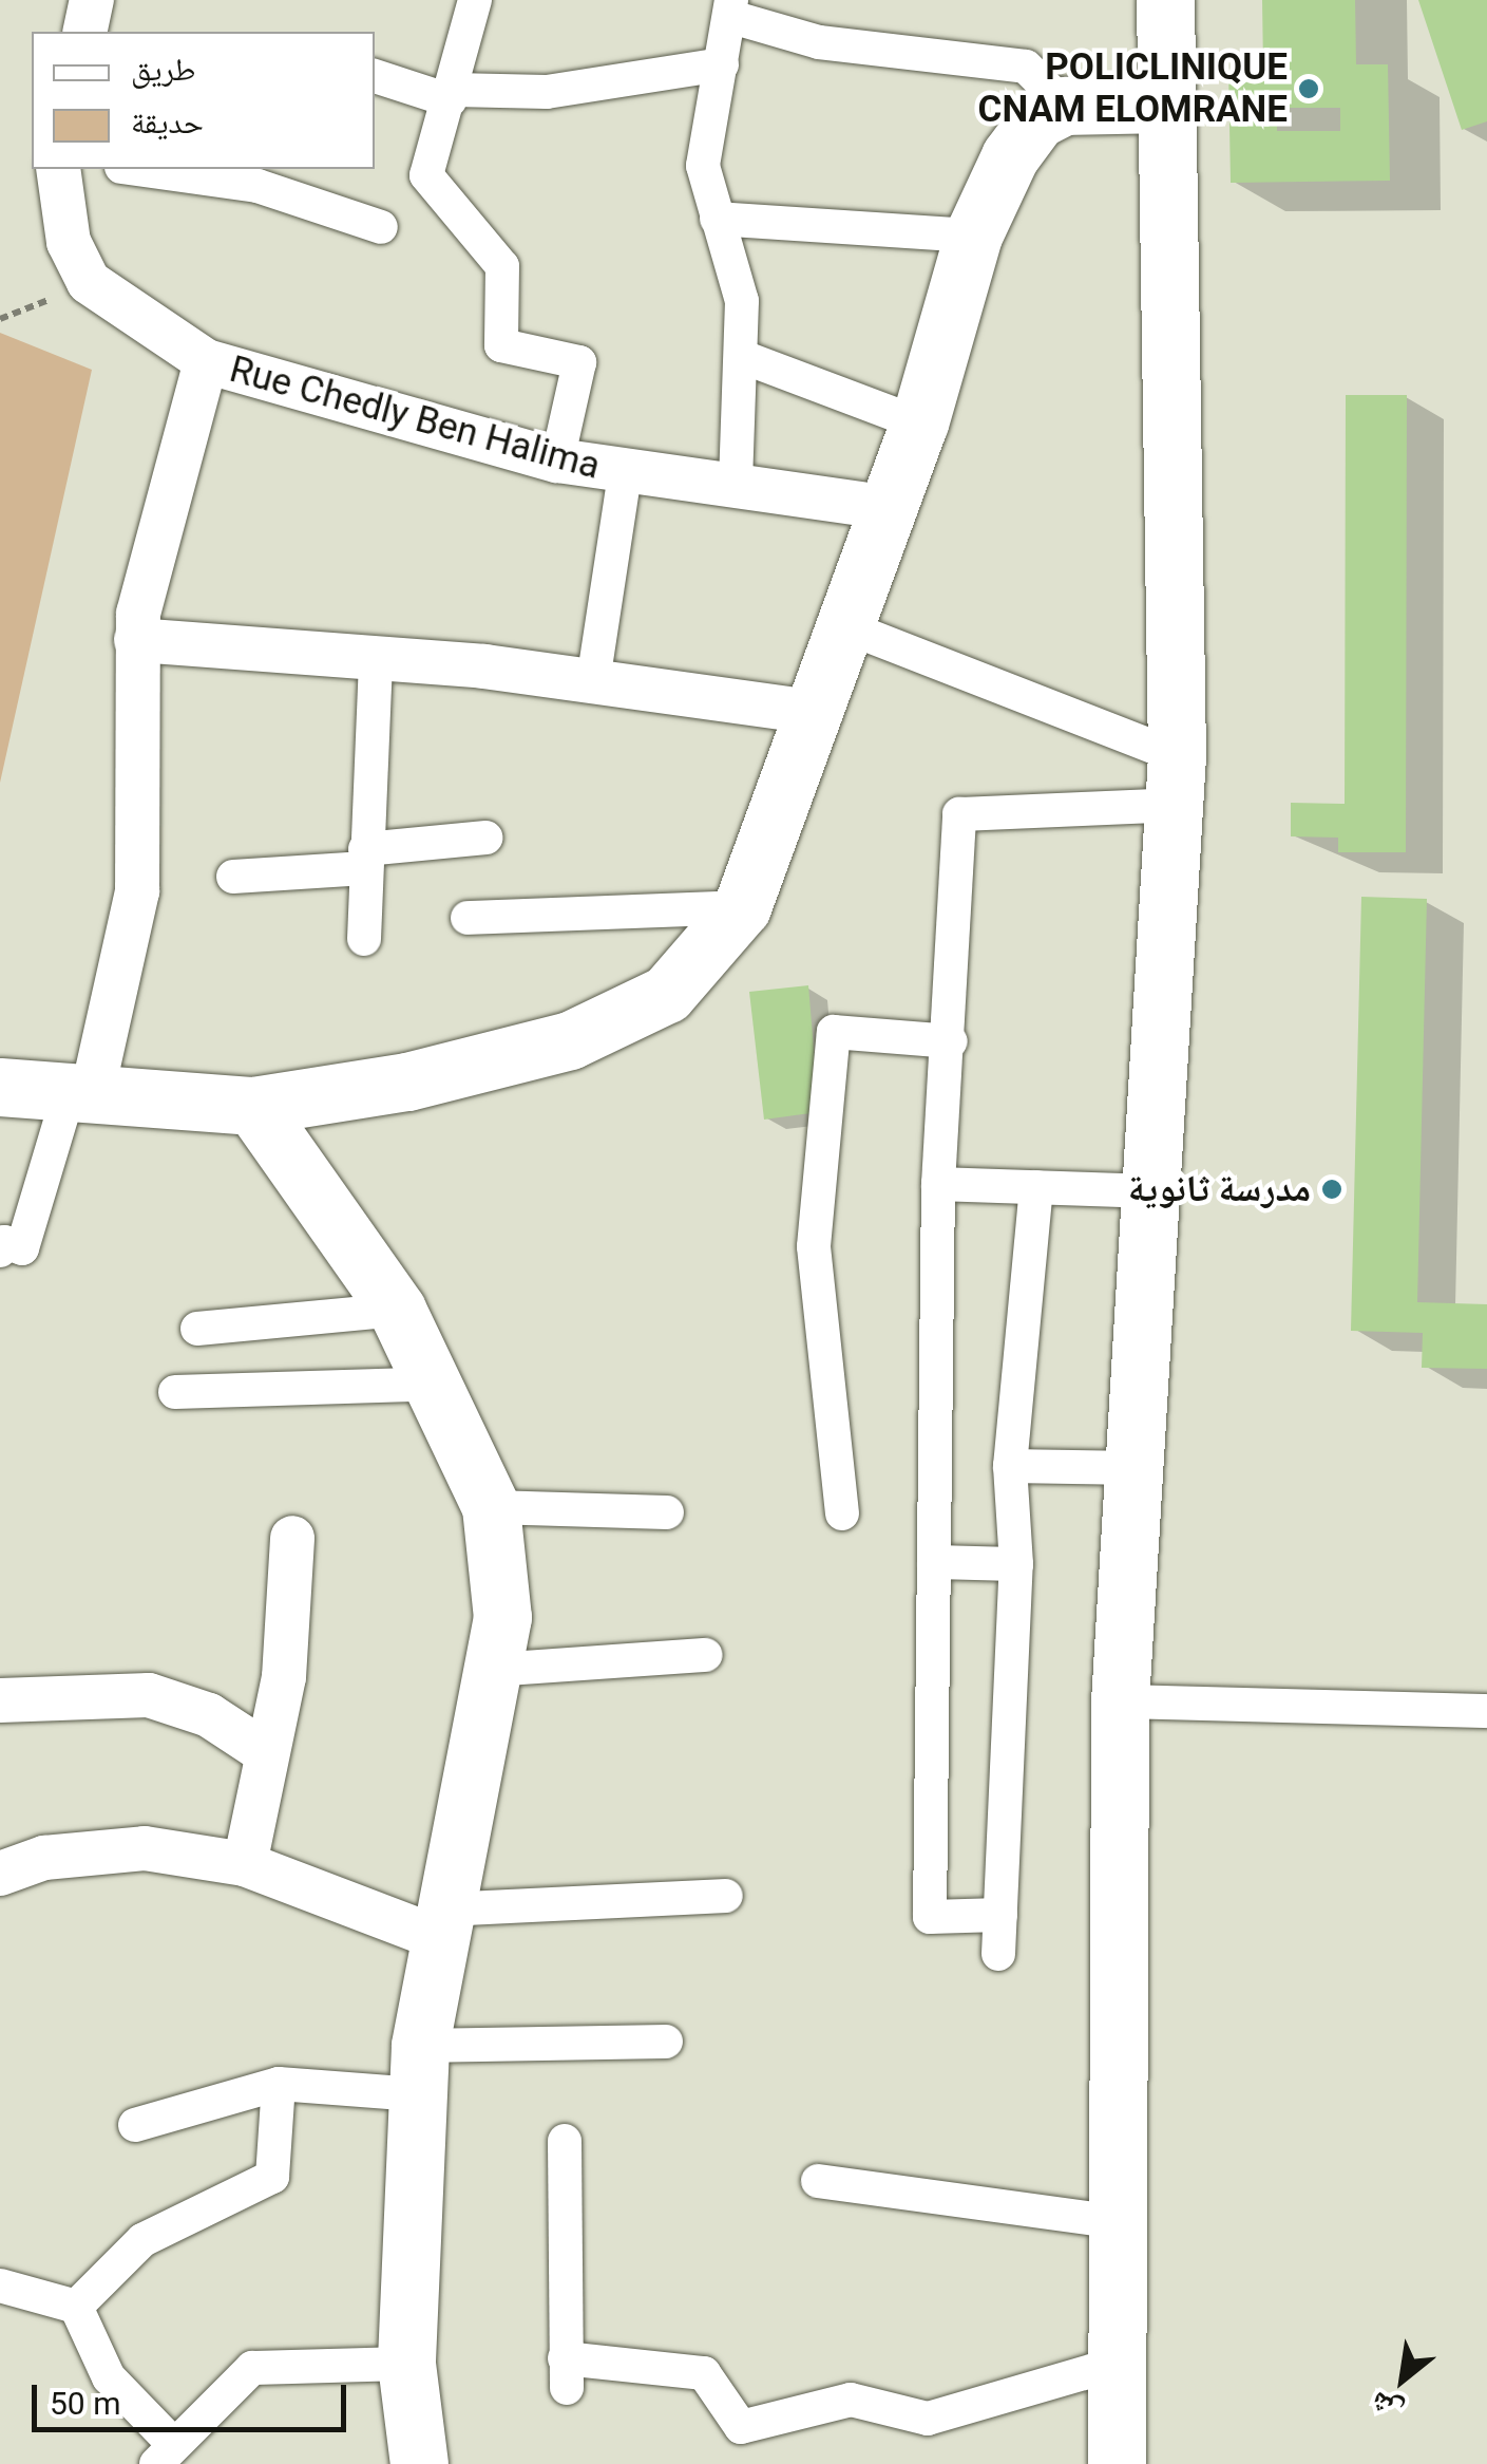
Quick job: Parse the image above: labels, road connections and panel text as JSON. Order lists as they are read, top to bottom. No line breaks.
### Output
{"streets":{"street":["Rue Chedly Ben Halima"]},"places":["POLICLINIQUE CNAM ELOMRANE","مدرسة ثانوية"],"legend":["طريق","حديقة"],"scale_bar":"50 m","north":"bottom left"}
